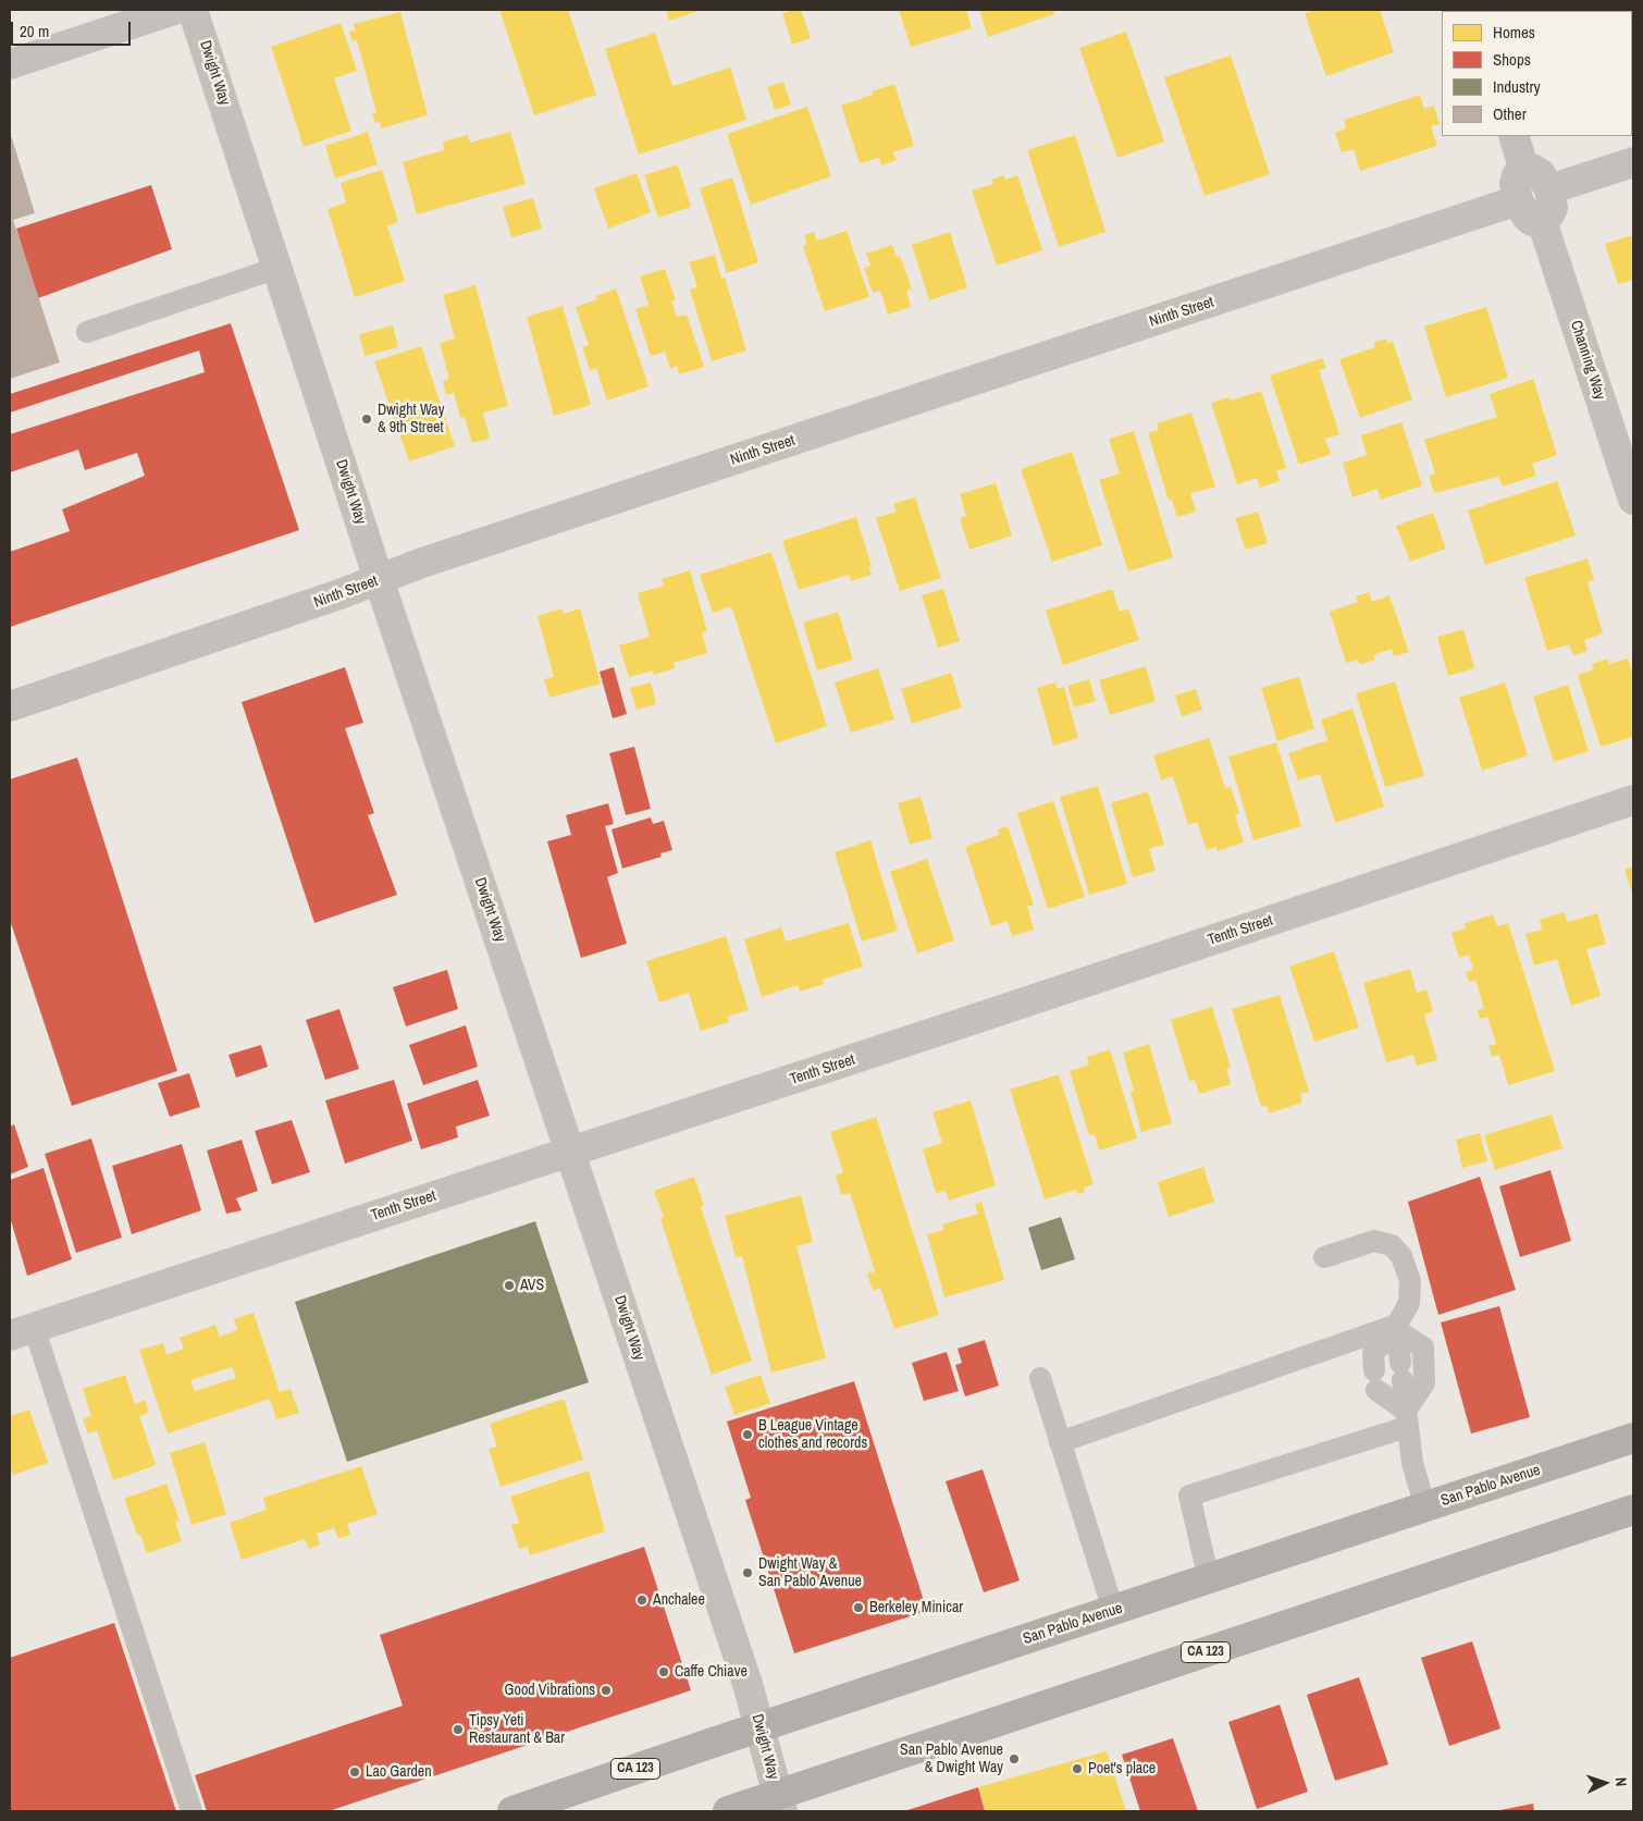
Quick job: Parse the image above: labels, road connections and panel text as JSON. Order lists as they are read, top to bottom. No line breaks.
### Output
{"streets":{"main road":["San Pablo Avenue","CA 123"],"street":["Dwight Way","Ninth Street","Channing Way","Tenth Street"]},"crossings":[["Dwight Way","Ninth Street"],["Dwight Way","Tenth Street"],["Dwight Way","San Pablo Avenue"],["Dwight Way","CA 123"],["Ninth Street","Channing Way"]],"places":["Dwight Way & 9th Street","AVS","B League Vintage clothes and records","Dwight Way & San Pablo Avenue","Anchalee","Berkeley Minicar","Caffe Chiave","Good Vibrations","Tipsy Yeti Restaurant & Bar","San Pablo Avenue & Dwight Way","Poet's place","Lao Garden"],"legend":["Homes","Shops","Industry","Other"],"scale_bar":"20 m","north":"right"}
